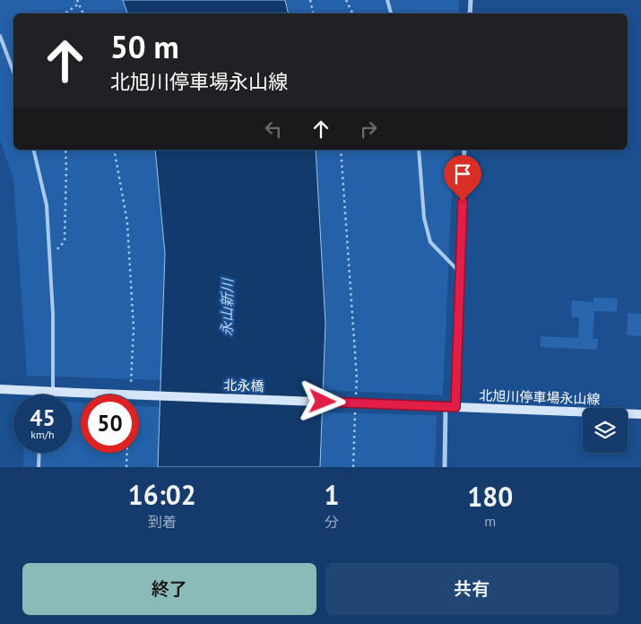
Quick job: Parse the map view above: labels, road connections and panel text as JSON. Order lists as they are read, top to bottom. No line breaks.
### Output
{"streets":{"main road":["北永橋","北旭川停車場永山線"]},"crossings":[["北永橋","北旭川停車場永山線"]],"water":["永山新川"],"page":{"turn":["50 m","北旭川停車場永山線"],"speed":"45 km/h","limit":"50","eta":["16:02","到着","1","分","180","m"],"buttons":["終了","共有"]}}
